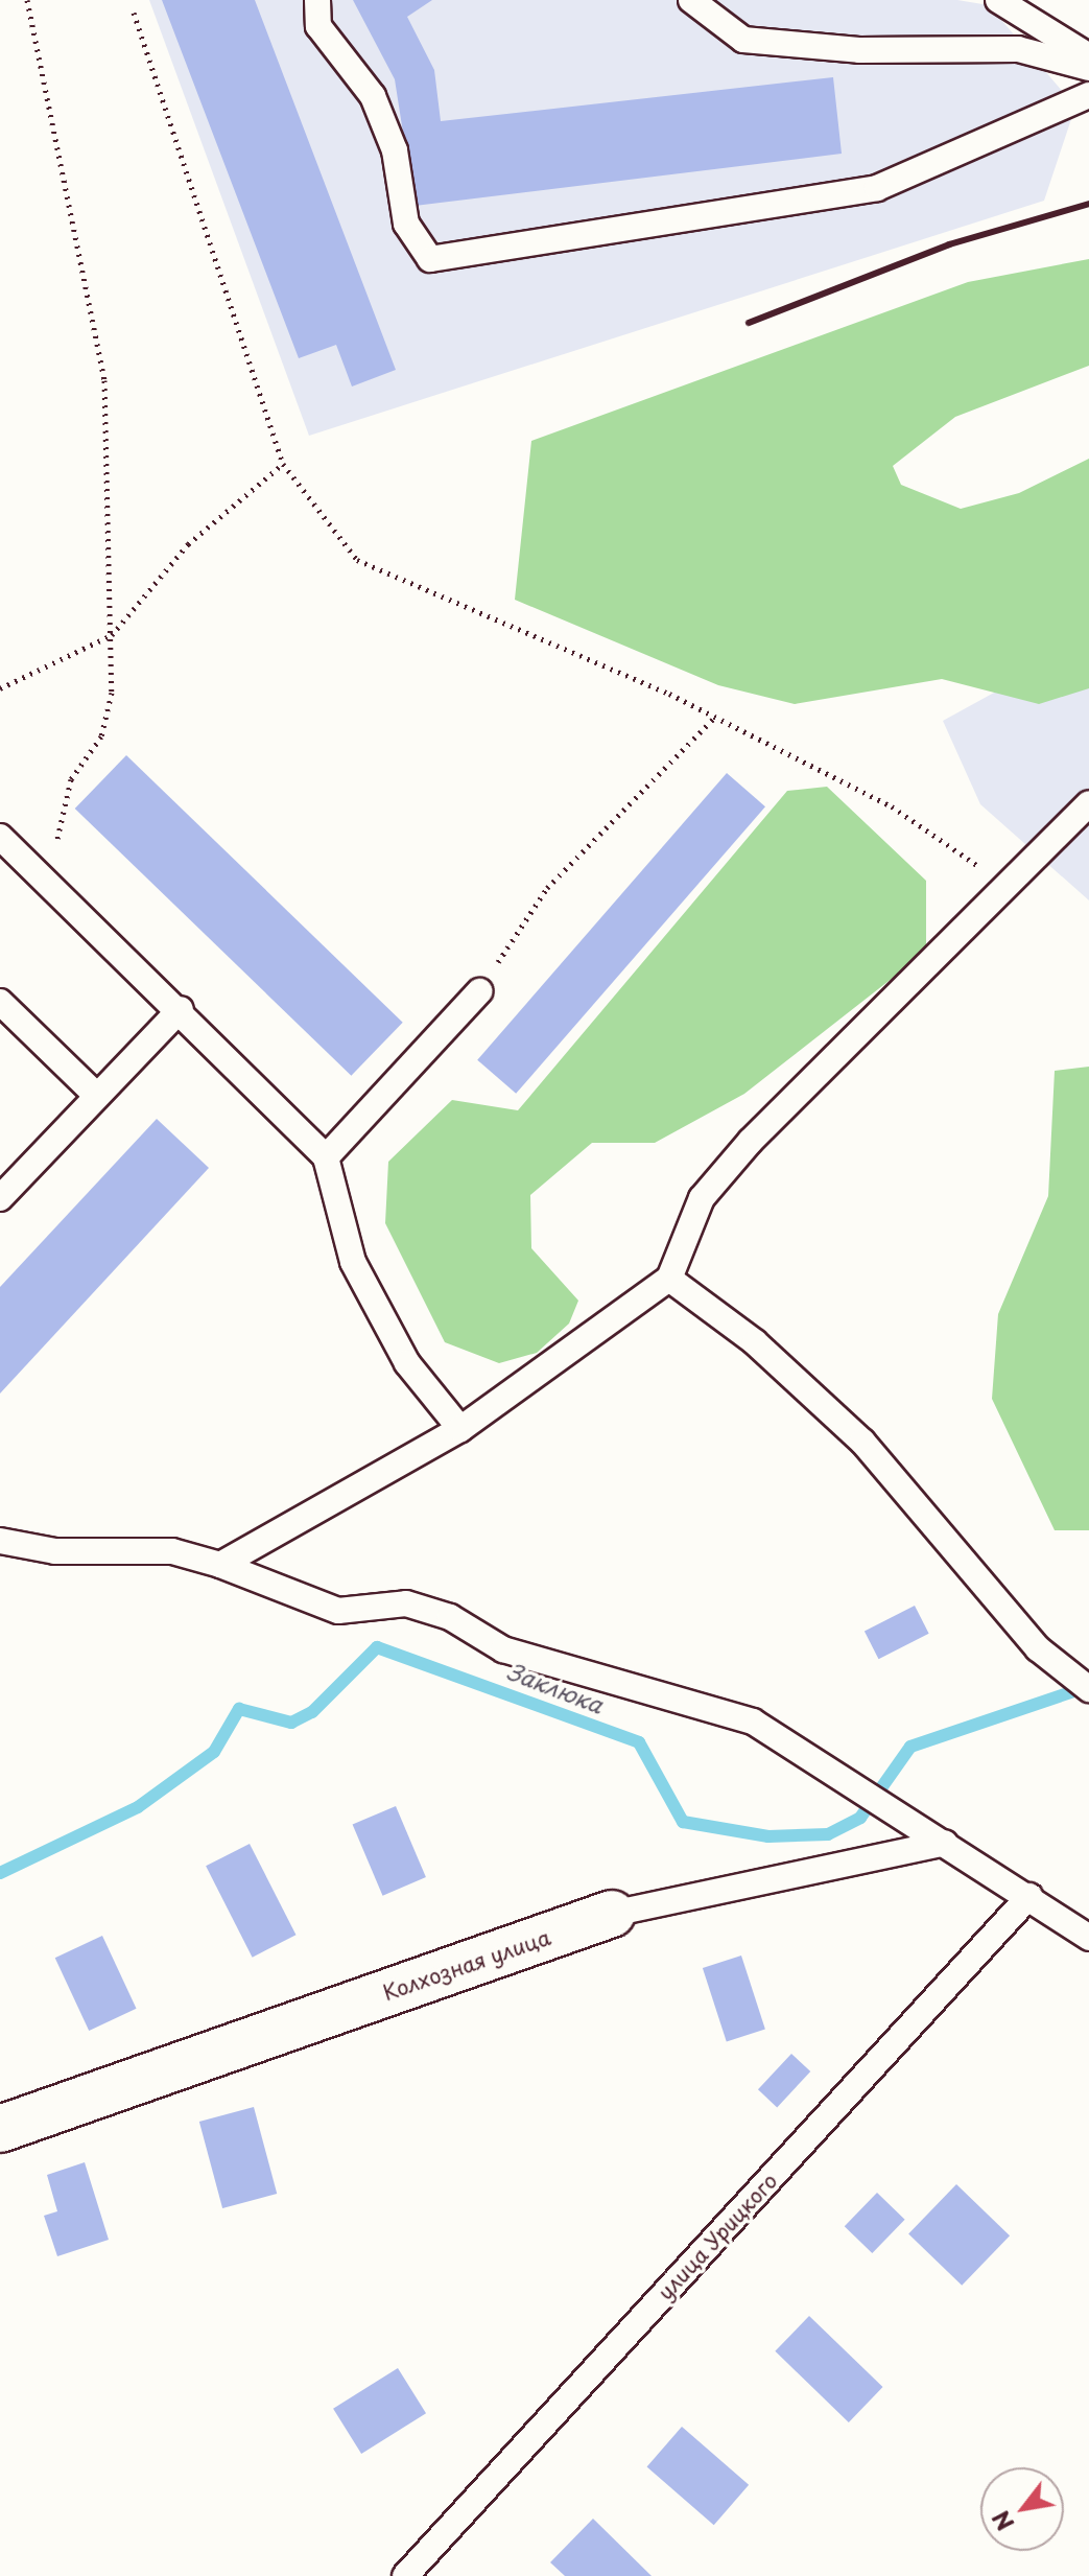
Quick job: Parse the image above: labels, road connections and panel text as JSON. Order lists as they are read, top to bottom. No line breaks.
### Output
{"streets":{"street":["Колхозная улица"],"lane":["улица Урицкого"]},"water":["Заклюка"],"north":"bottom left"}
